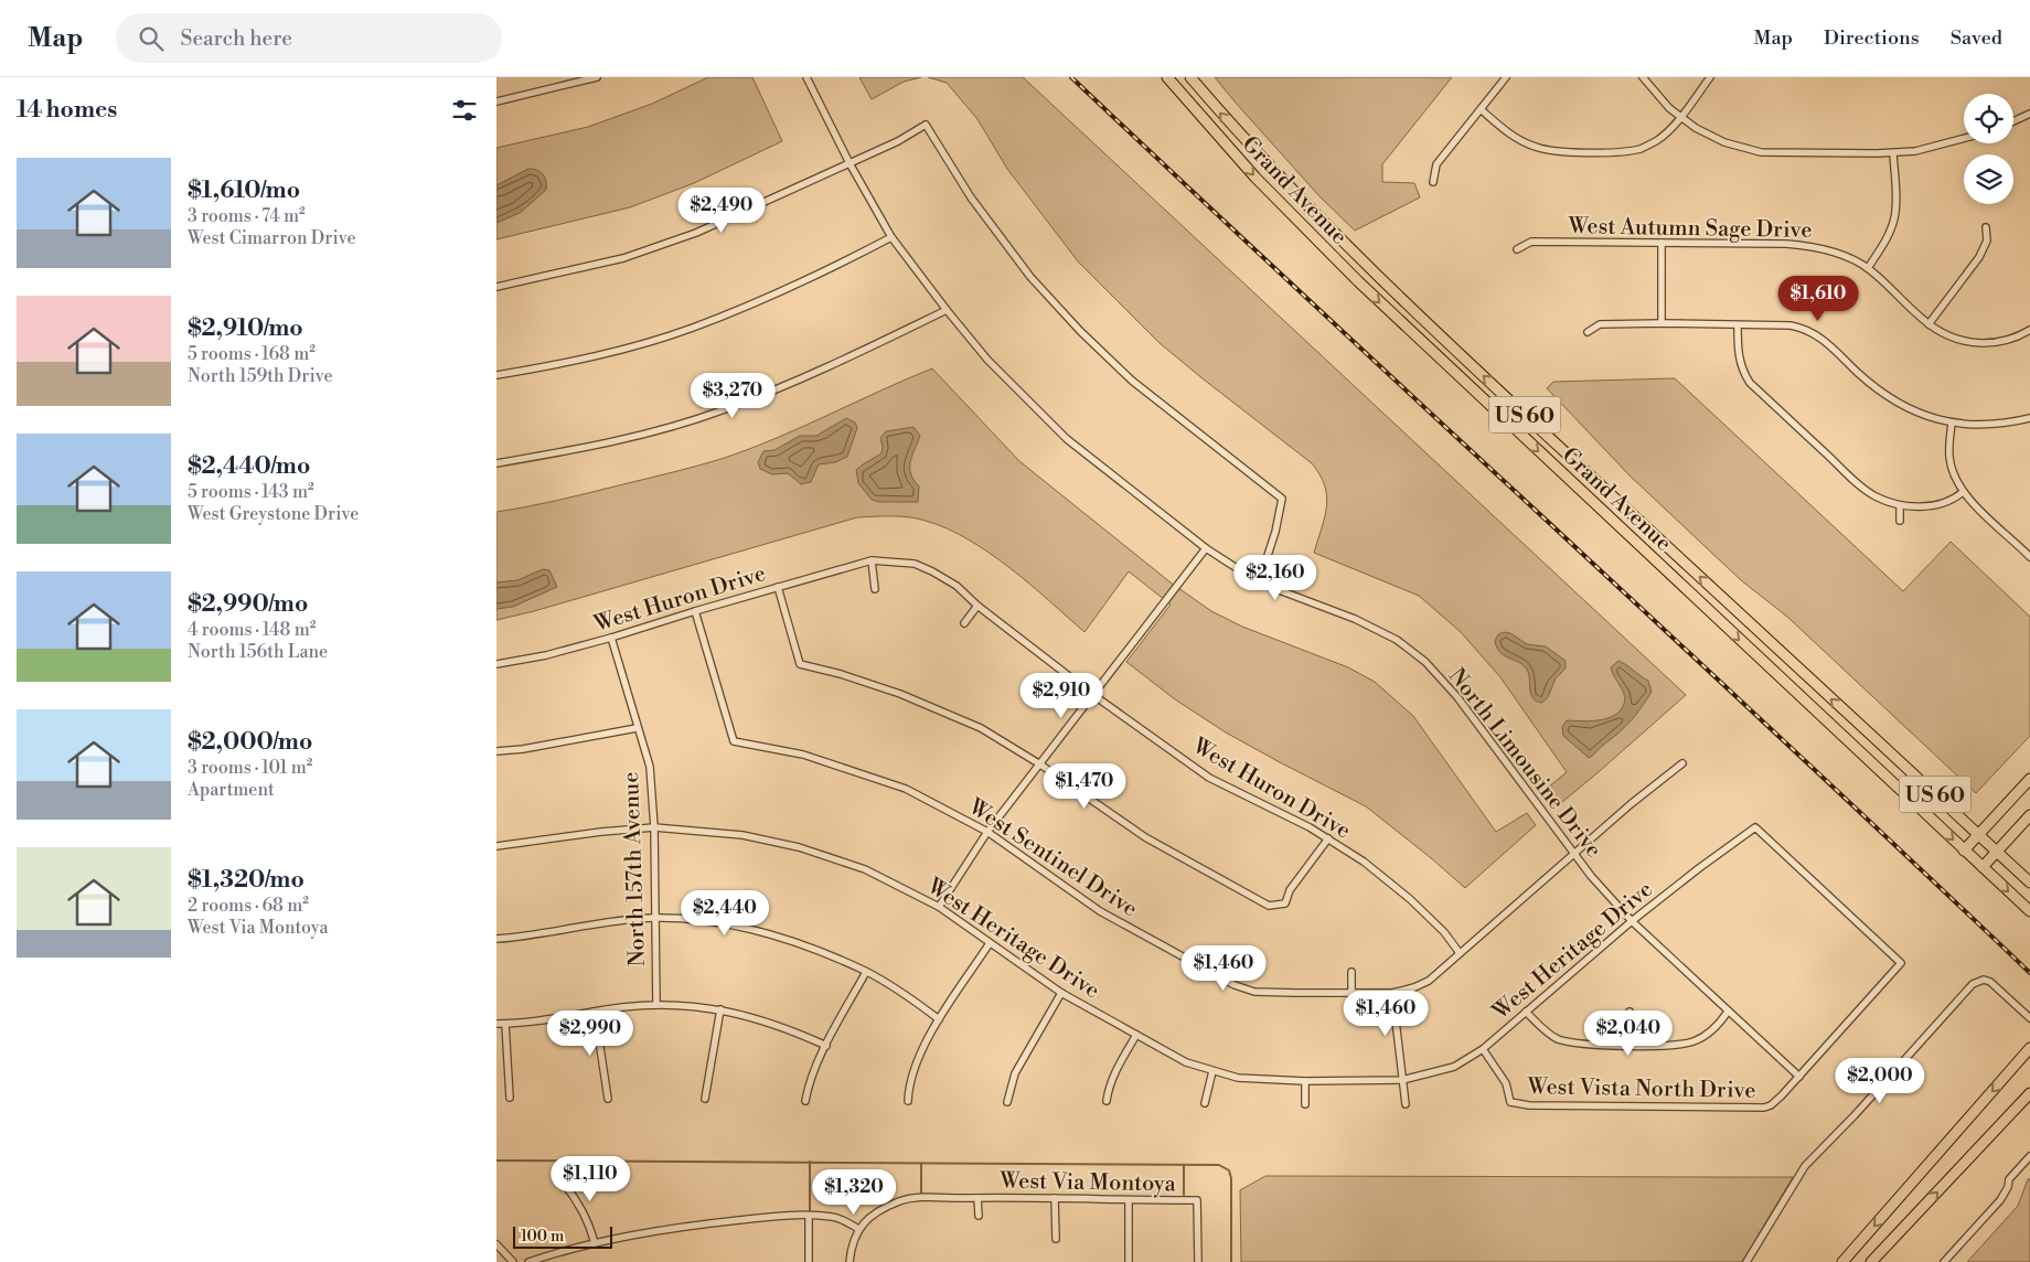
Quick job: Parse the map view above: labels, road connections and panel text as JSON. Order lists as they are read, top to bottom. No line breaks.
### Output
{"streets":{"highway":["Grand Avenue","US 60"],"street":["West Autumn Sage Drive","West Huron Drive","North Limousine Drive","West Sentinel Drive","North 157th Avenue","West Heritage Drive","West Vista North Drive","West Via Montoya"]},"crossings":[["West Huron Drive","West Sentinel Drive"],["West Huron Drive","North 157th Avenue"],["North Limousine Drive","West Sentinel Drive"],["North Limousine Drive","West Heritage Drive"],["North Limousine Drive","West Vista North Drive"],["North 157th Avenue","West Heritage Drive"],["West Heritage Drive","West Vista North Drive"]],"scale_bar":"100 m","page":{"header":"Map","search":"Search here","nav":["Map","Directions","Saved"],"heading":"14 homes","list":[{"name":"$1,610/mo","note":"3 rooms · 74 m² · West Cimarron Drive"},{"name":"$2,910/mo","note":"5 rooms · 168 m² · North 159th Drive"},{"name":"$2,440/mo","note":"5 rooms · 143 m² · West Greystone Drive"},{"name":"$2,990/mo","note":"4 rooms · 148 m² · North 156th Lane"},{"name":"$2,000/mo","note":"3 rooms · 101 m² · Apartment"},{"name":"$1,320/mo","note":"2 rooms · 68 m² · West Via Montoya"}],"price":["$2,490","$1,610","$3,270","$2,160","$2,910","$1,470","$2,440","$1,460","$1,460","$2,990","$2,040","$2,000","$1,110","$1,320"],"scale":"100 m"}}
